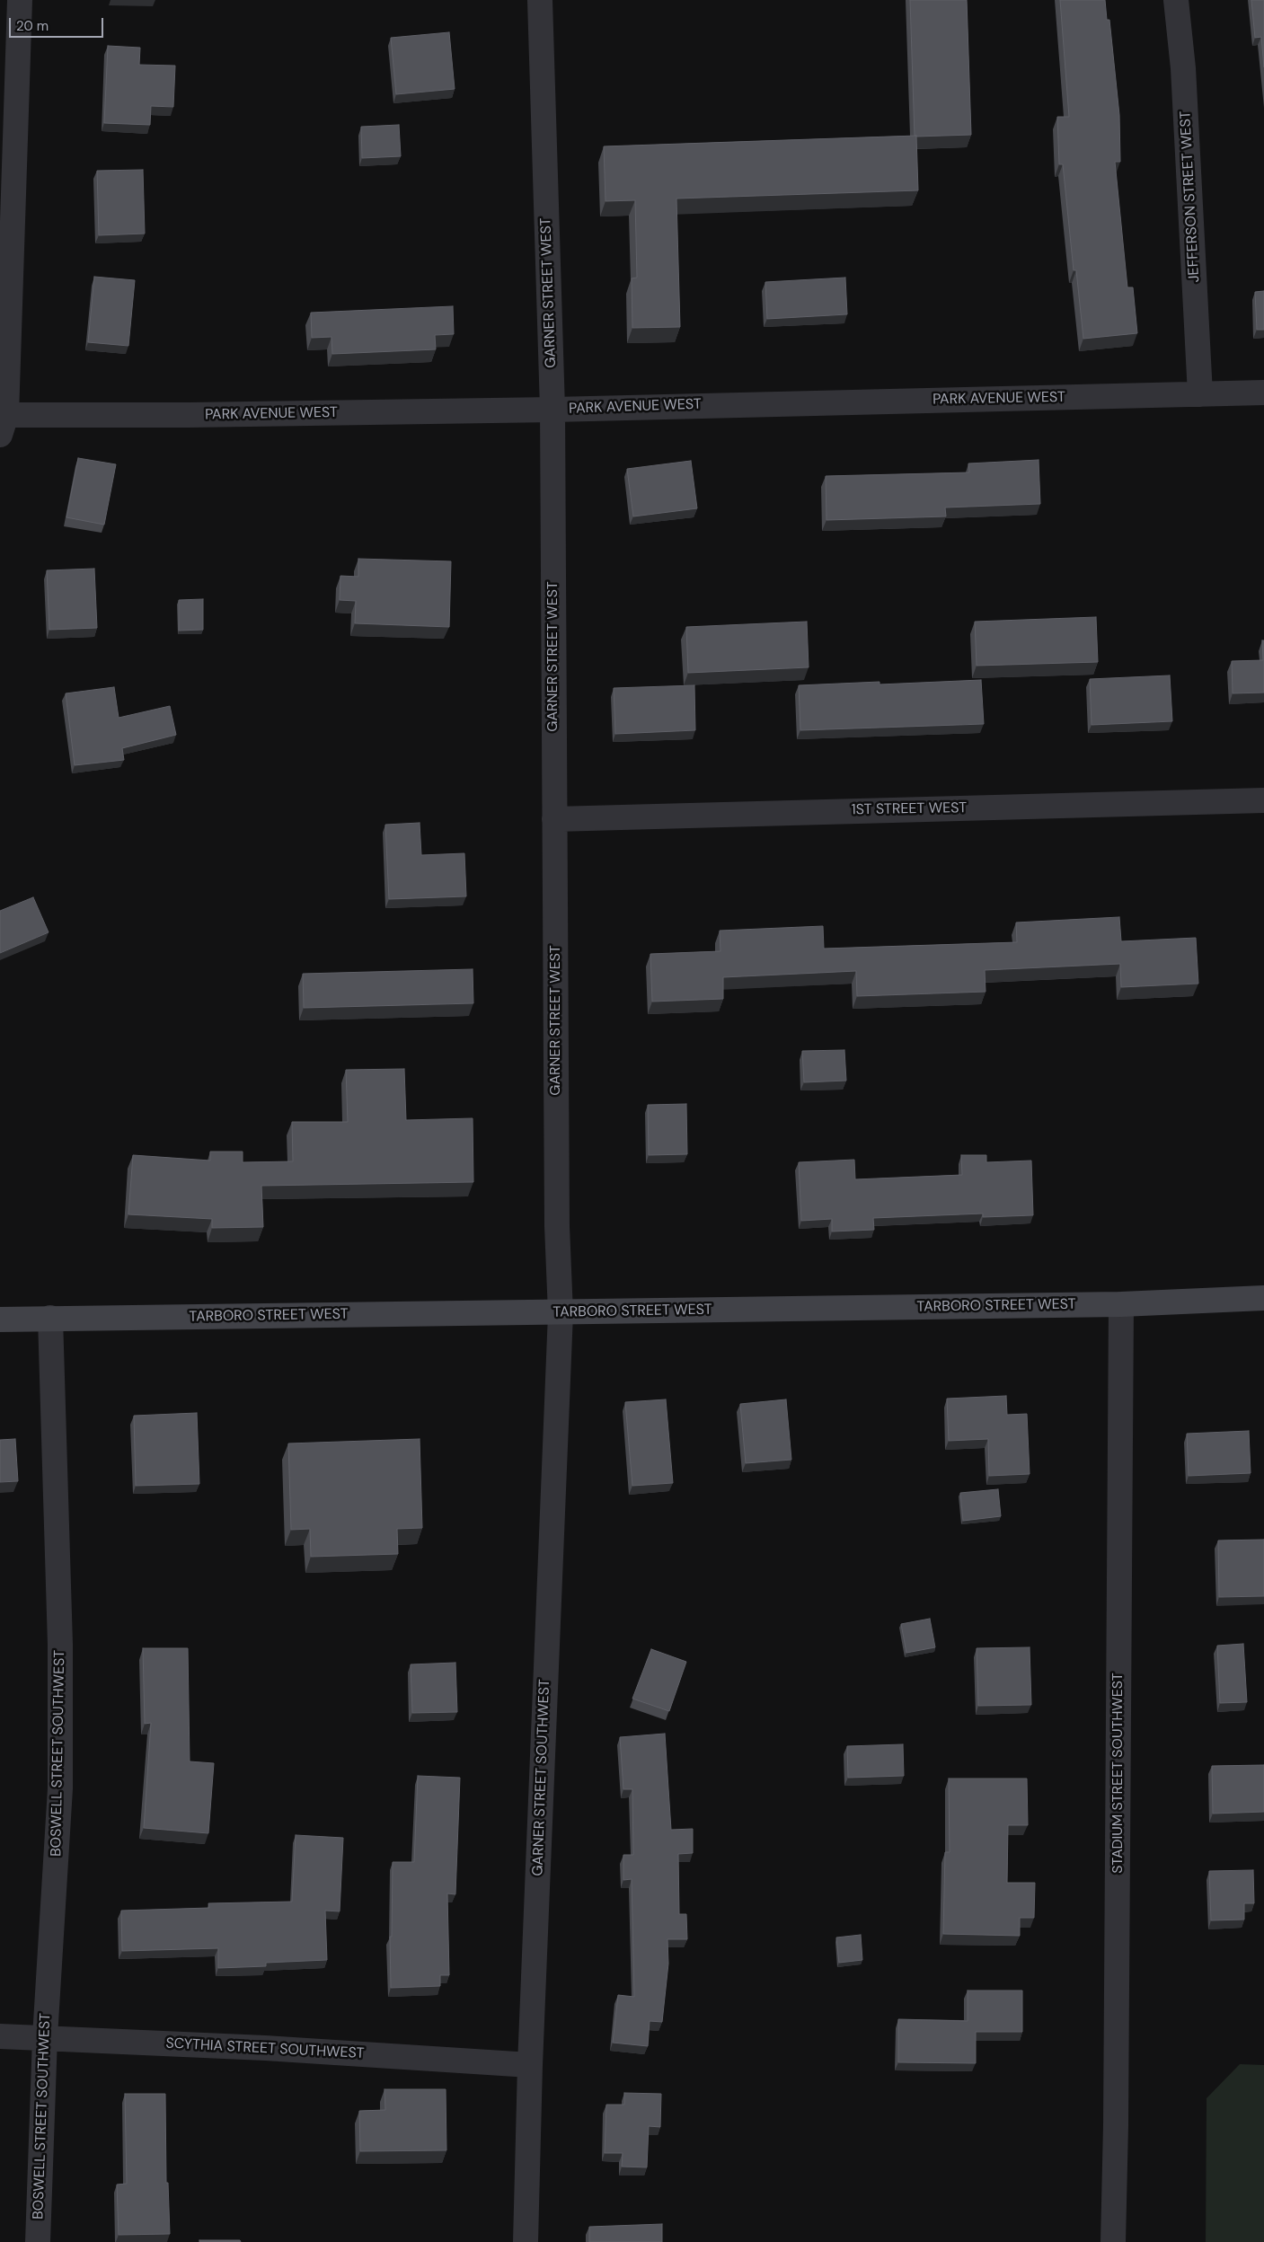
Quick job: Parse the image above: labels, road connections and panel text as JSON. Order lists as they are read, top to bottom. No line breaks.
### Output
{"streets":{"main road":["TARBORO STREET WEST"],"street":["JEFFERSON STREET WEST","GARNER STREET WEST","PARK AVENUE WEST","1ST STREET WEST","BOSWELL STREET SOUTHWEST","STADIUM STREET SOUTHWEST","GARNER STREET SOUTHWEST","SCYTHIA STREET SOUTHWEST"]},"crossings":[["JEFFERSON STREET WEST","PARK AVENUE WEST"],["GARNER STREET WEST","PARK AVENUE WEST"],["GARNER STREET WEST","1ST STREET WEST"],["GARNER STREET WEST","TARBORO STREET WEST"],["GARNER STREET WEST","GARNER STREET SOUTHWEST"],["TARBORO STREET WEST","BOSWELL STREET SOUTHWEST"],["TARBORO STREET WEST","STADIUM STREET SOUTHWEST"],["TARBORO STREET WEST","GARNER STREET SOUTHWEST"],["BOSWELL STREET SOUTHWEST","SCYTHIA STREET SOUTHWEST"],["GARNER STREET SOUTHWEST","SCYTHIA STREET SOUTHWEST"]],"scale_bar":"20 m"}
